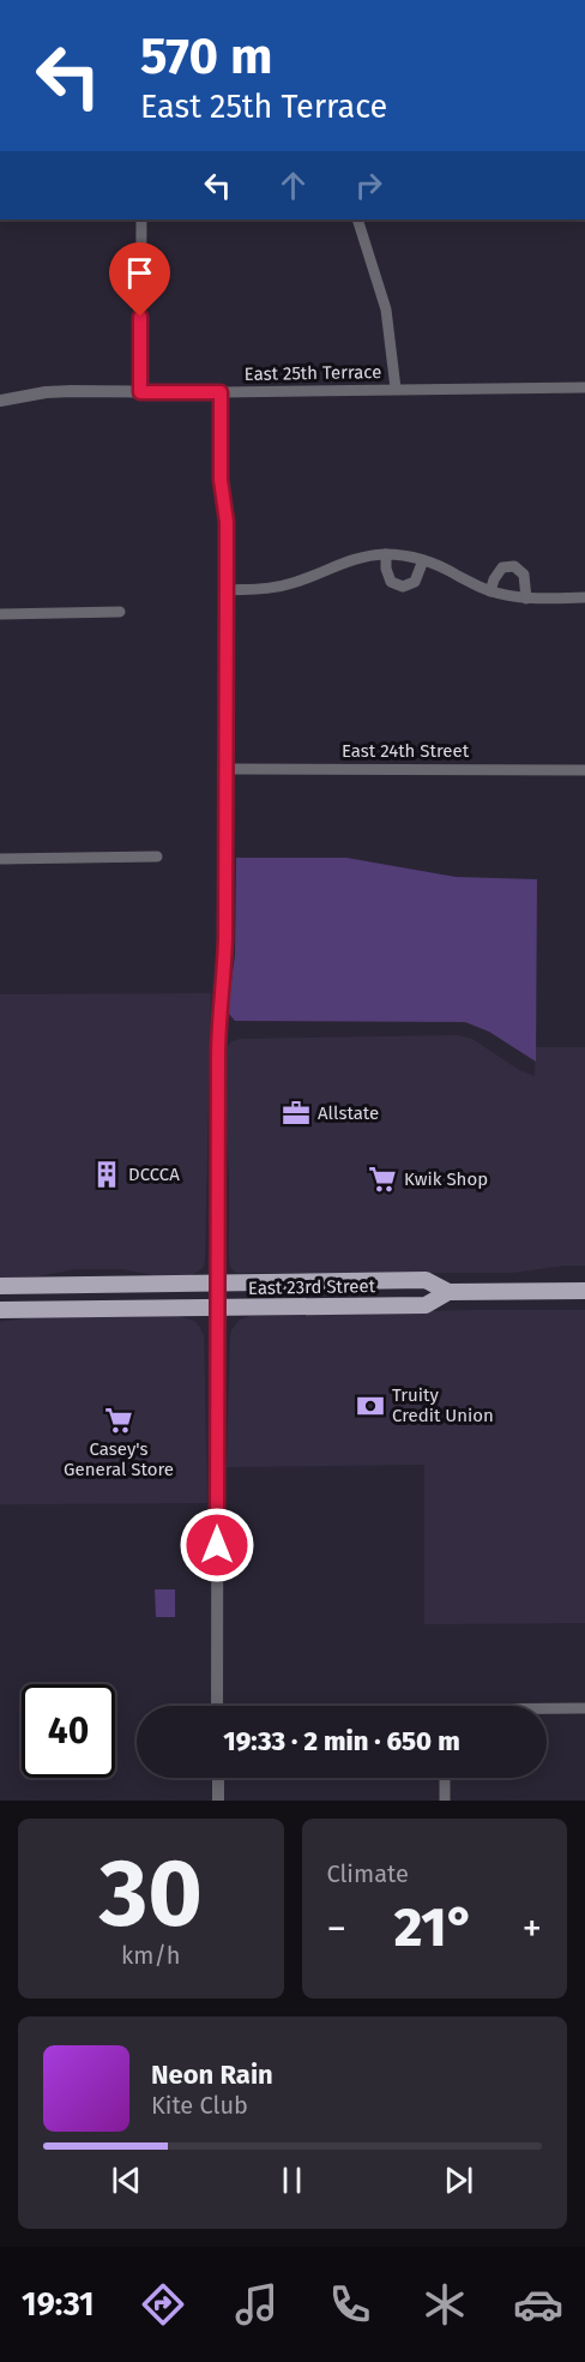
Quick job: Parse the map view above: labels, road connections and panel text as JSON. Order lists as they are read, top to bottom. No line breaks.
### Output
{"streets":{"main road":["East 23rd Street"],"street":["East 25th Terrace","East 24th Street"]},"places":{"office":["Allstate"],"building":["DCCCA"],"supermarket":["Kwik Shop","Casey's General Store"],"bank":["Truity Credit Union"]},"page":{"turn":["570 m","East 25th Terrace"],"limit":"40","trip":"19:33 · 2 min · 650 m","tile":[["30","km/h"],"Climate"],"heat":["−","21°","+"],"song":["Neon Rain","Kite Club"],"tabs":"19:31"}}
